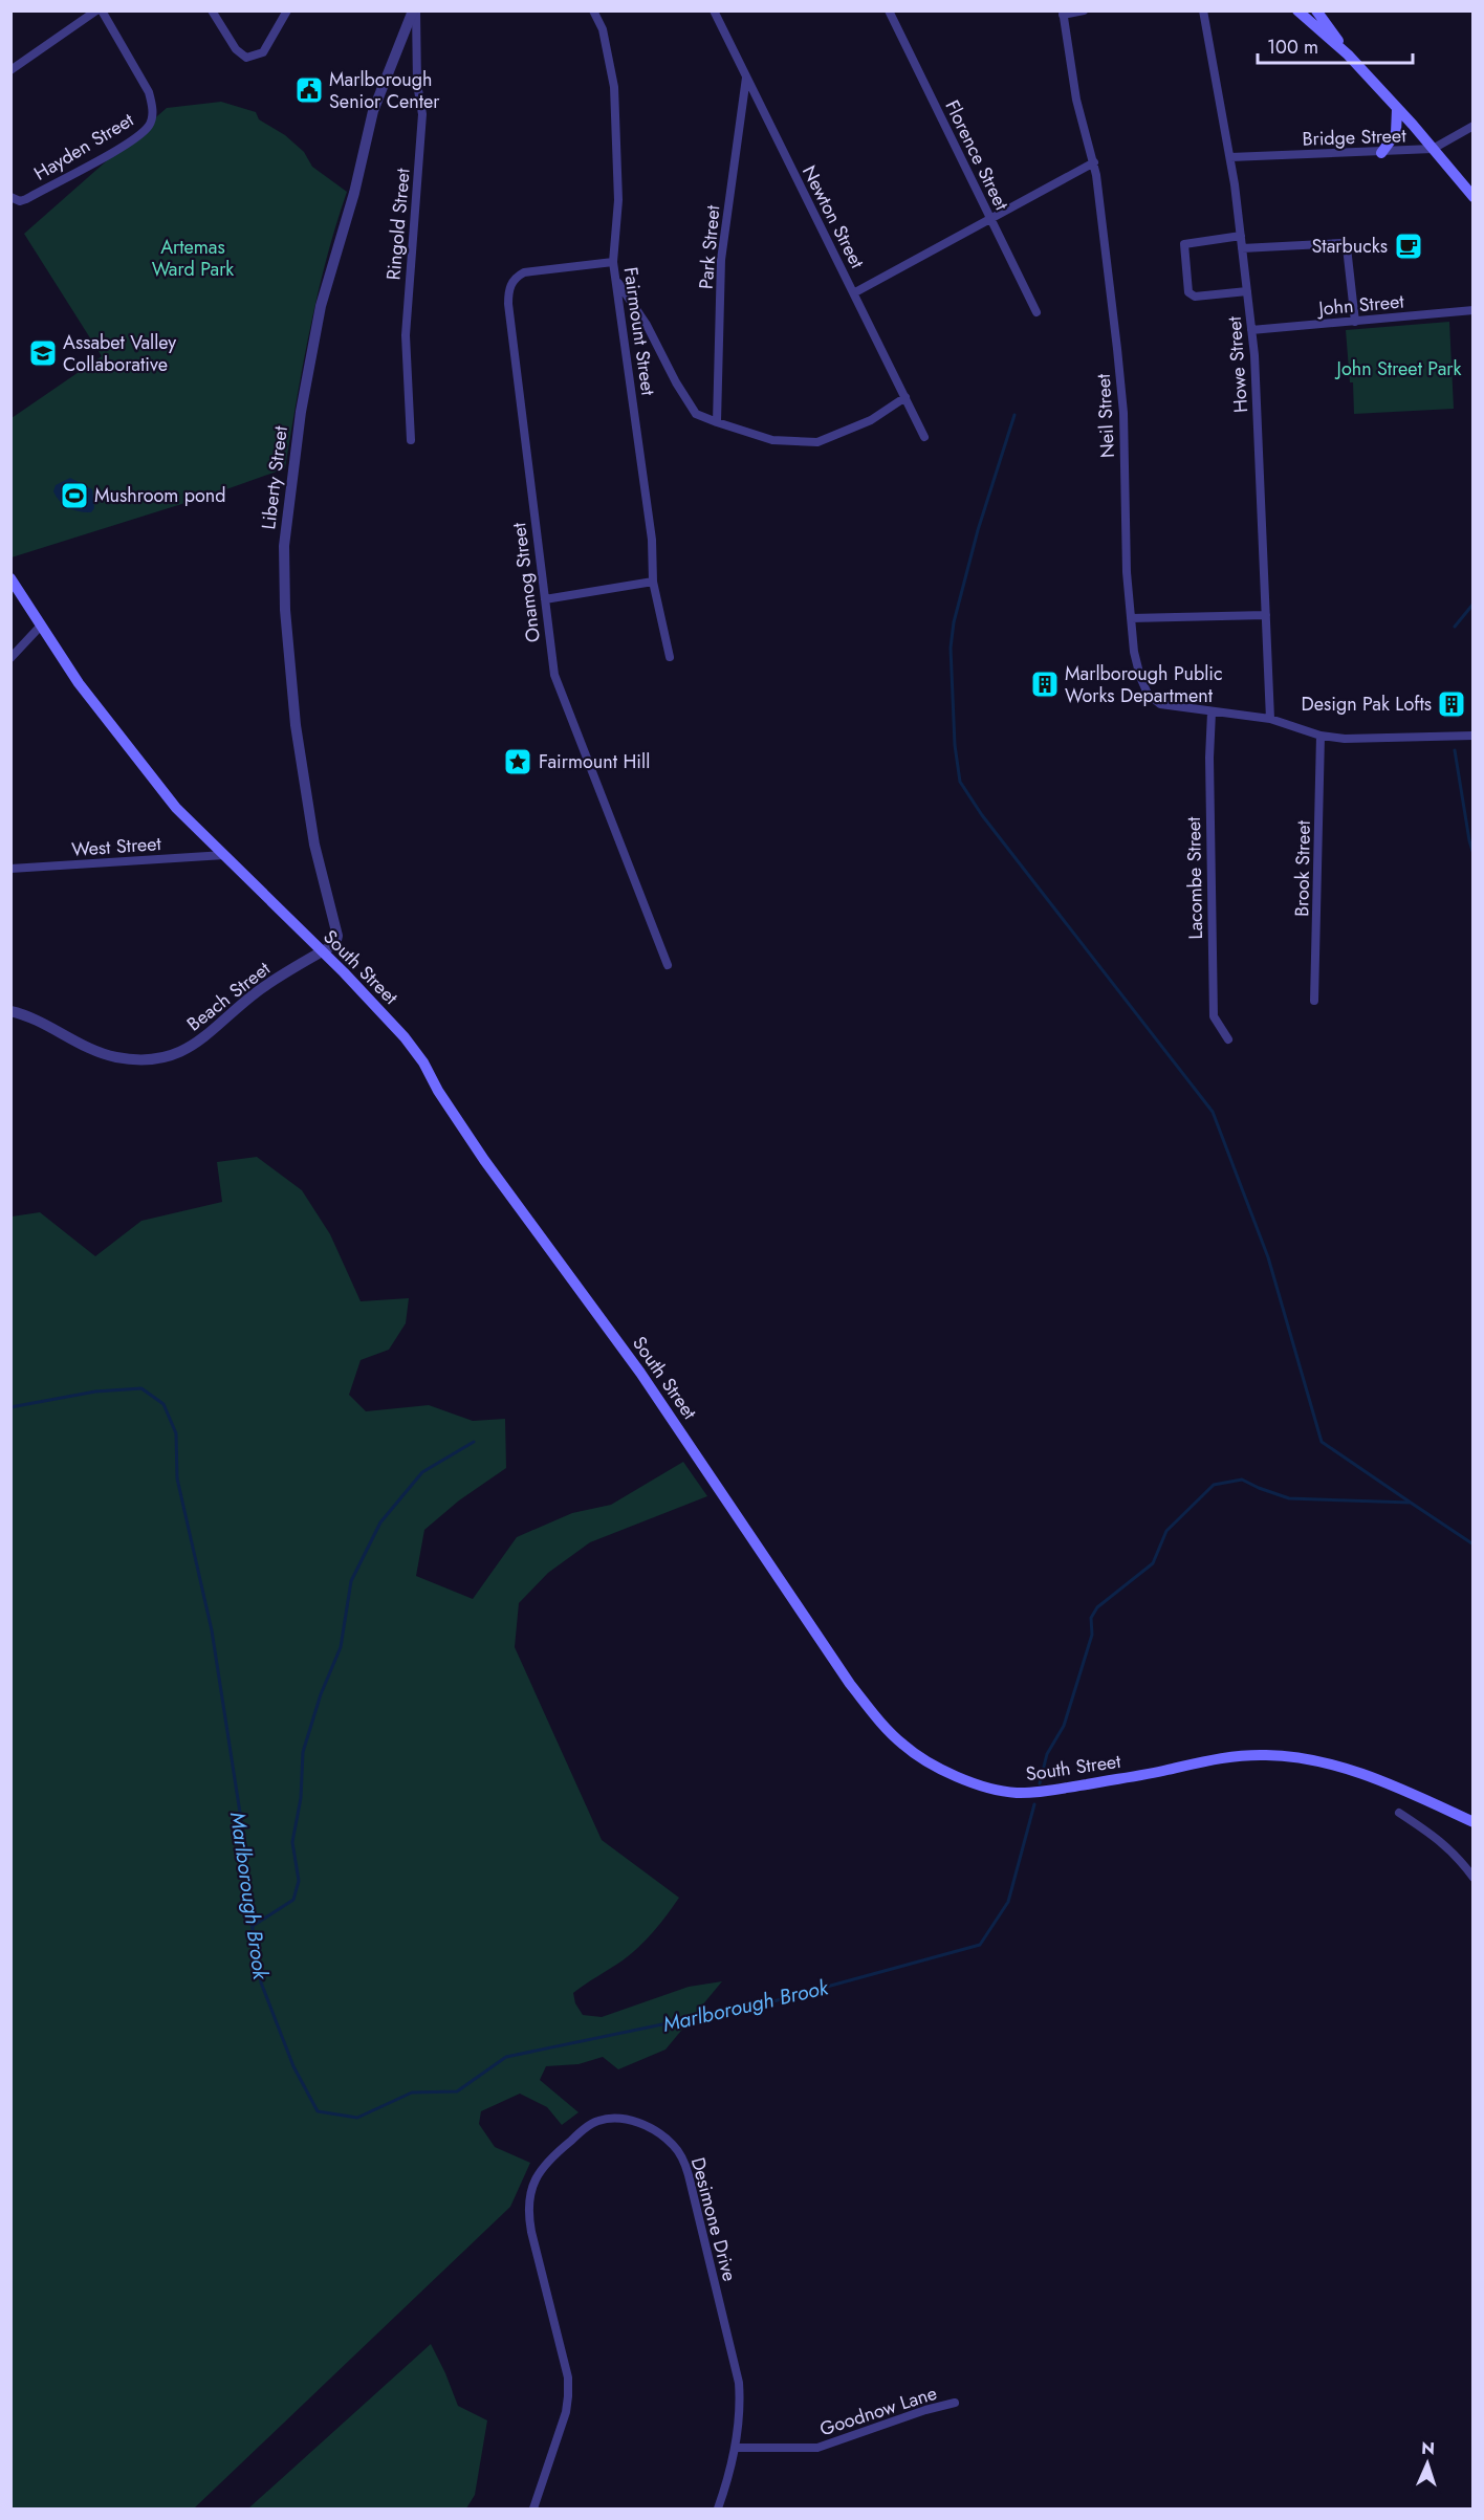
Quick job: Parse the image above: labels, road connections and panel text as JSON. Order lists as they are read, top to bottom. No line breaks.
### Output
{"streets":{"main road":["South Street"],"street":["Bridge Street","Hayden Street","Florence Street","Newton Street","Ringold Street","Park Street","John Street","Fairmount Street","Howe Street","Neil Street","Liberty Street","Onamog Street","West Street","Brook Street","Lacombe Street","Beach Street","Desimone Drive","Goodnow Lane"]},"crossings":[["Bridge Street","Howe Street"],["Newton Street","Park Street"],["Ringold Street","Liberty Street"],["John Street","Howe Street"],["Fairmount Street","Onamog Street"],["Howe Street","Neil Street"],["Neil Street","Brook Street"],["Neil Street","Lacombe Street"],["Liberty Street","South Street"],["Liberty Street","Beach Street"],["West Street","South Street"],["South Street","Beach Street"],["Desimone Drive","Goodnow Lane"]],"water":["Marlborough Brook"],"parks":["Artemas Ward Park","John Street Park"],"places":{"public building":["Marlborough Senior Center"],"cafe":["Starbucks"],"school or university":["Assabet Valley Collaborative"],"sports":["Mushroom pond"],"building":["Marlborough Public Works Department","Design Pak Lofts"],"place":["Fairmount Hill"]},"scale_bar":"100 m","north":"top"}
